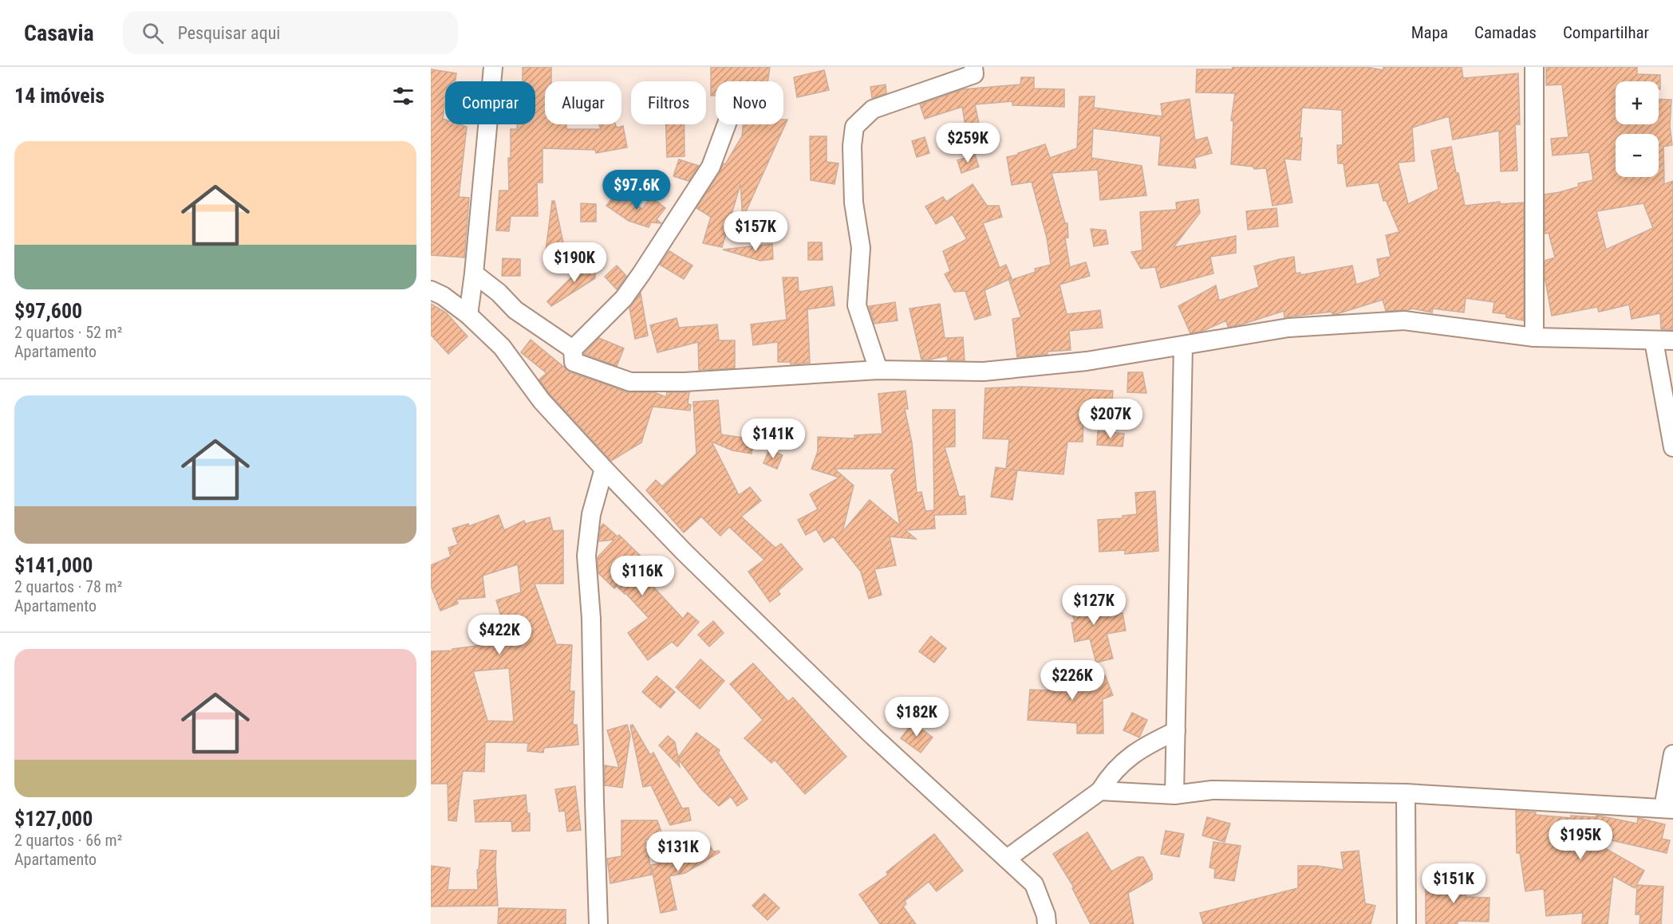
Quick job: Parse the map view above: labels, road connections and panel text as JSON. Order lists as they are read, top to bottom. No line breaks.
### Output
{"page":{"header":"Casavia","search":"Pesquisar aqui","nav":["Mapa","Camadas","Compartilhar"],"heading":"14 imóveis","map_buttons":["+","−"],"chip":["Comprar","Alugar","Filtros","Novo"],"price":["$259K","$97.6K","$157K","$190K","$207K","$141K","$116K","$127K","$422K","$226K","$182K","$195K","$131K","$151K"],"list":[{"name":"$97,600","note":"2 quartos · 52 m² · Apartamento"},{"name":"$141,000","note":"2 quartos · 78 m² · Apartamento"},{"name":"$127,000","note":"2 quartos · 66 m² · Apartamento"}]}}
